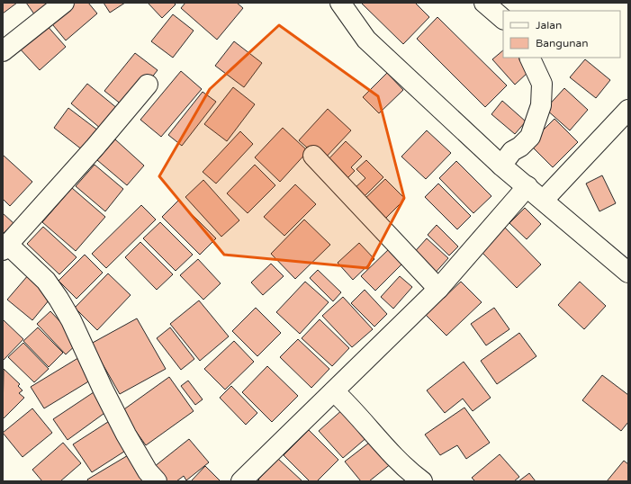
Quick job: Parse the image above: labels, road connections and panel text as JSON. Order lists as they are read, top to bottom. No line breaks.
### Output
{"legend":["Jalan","Bangunan"]}
